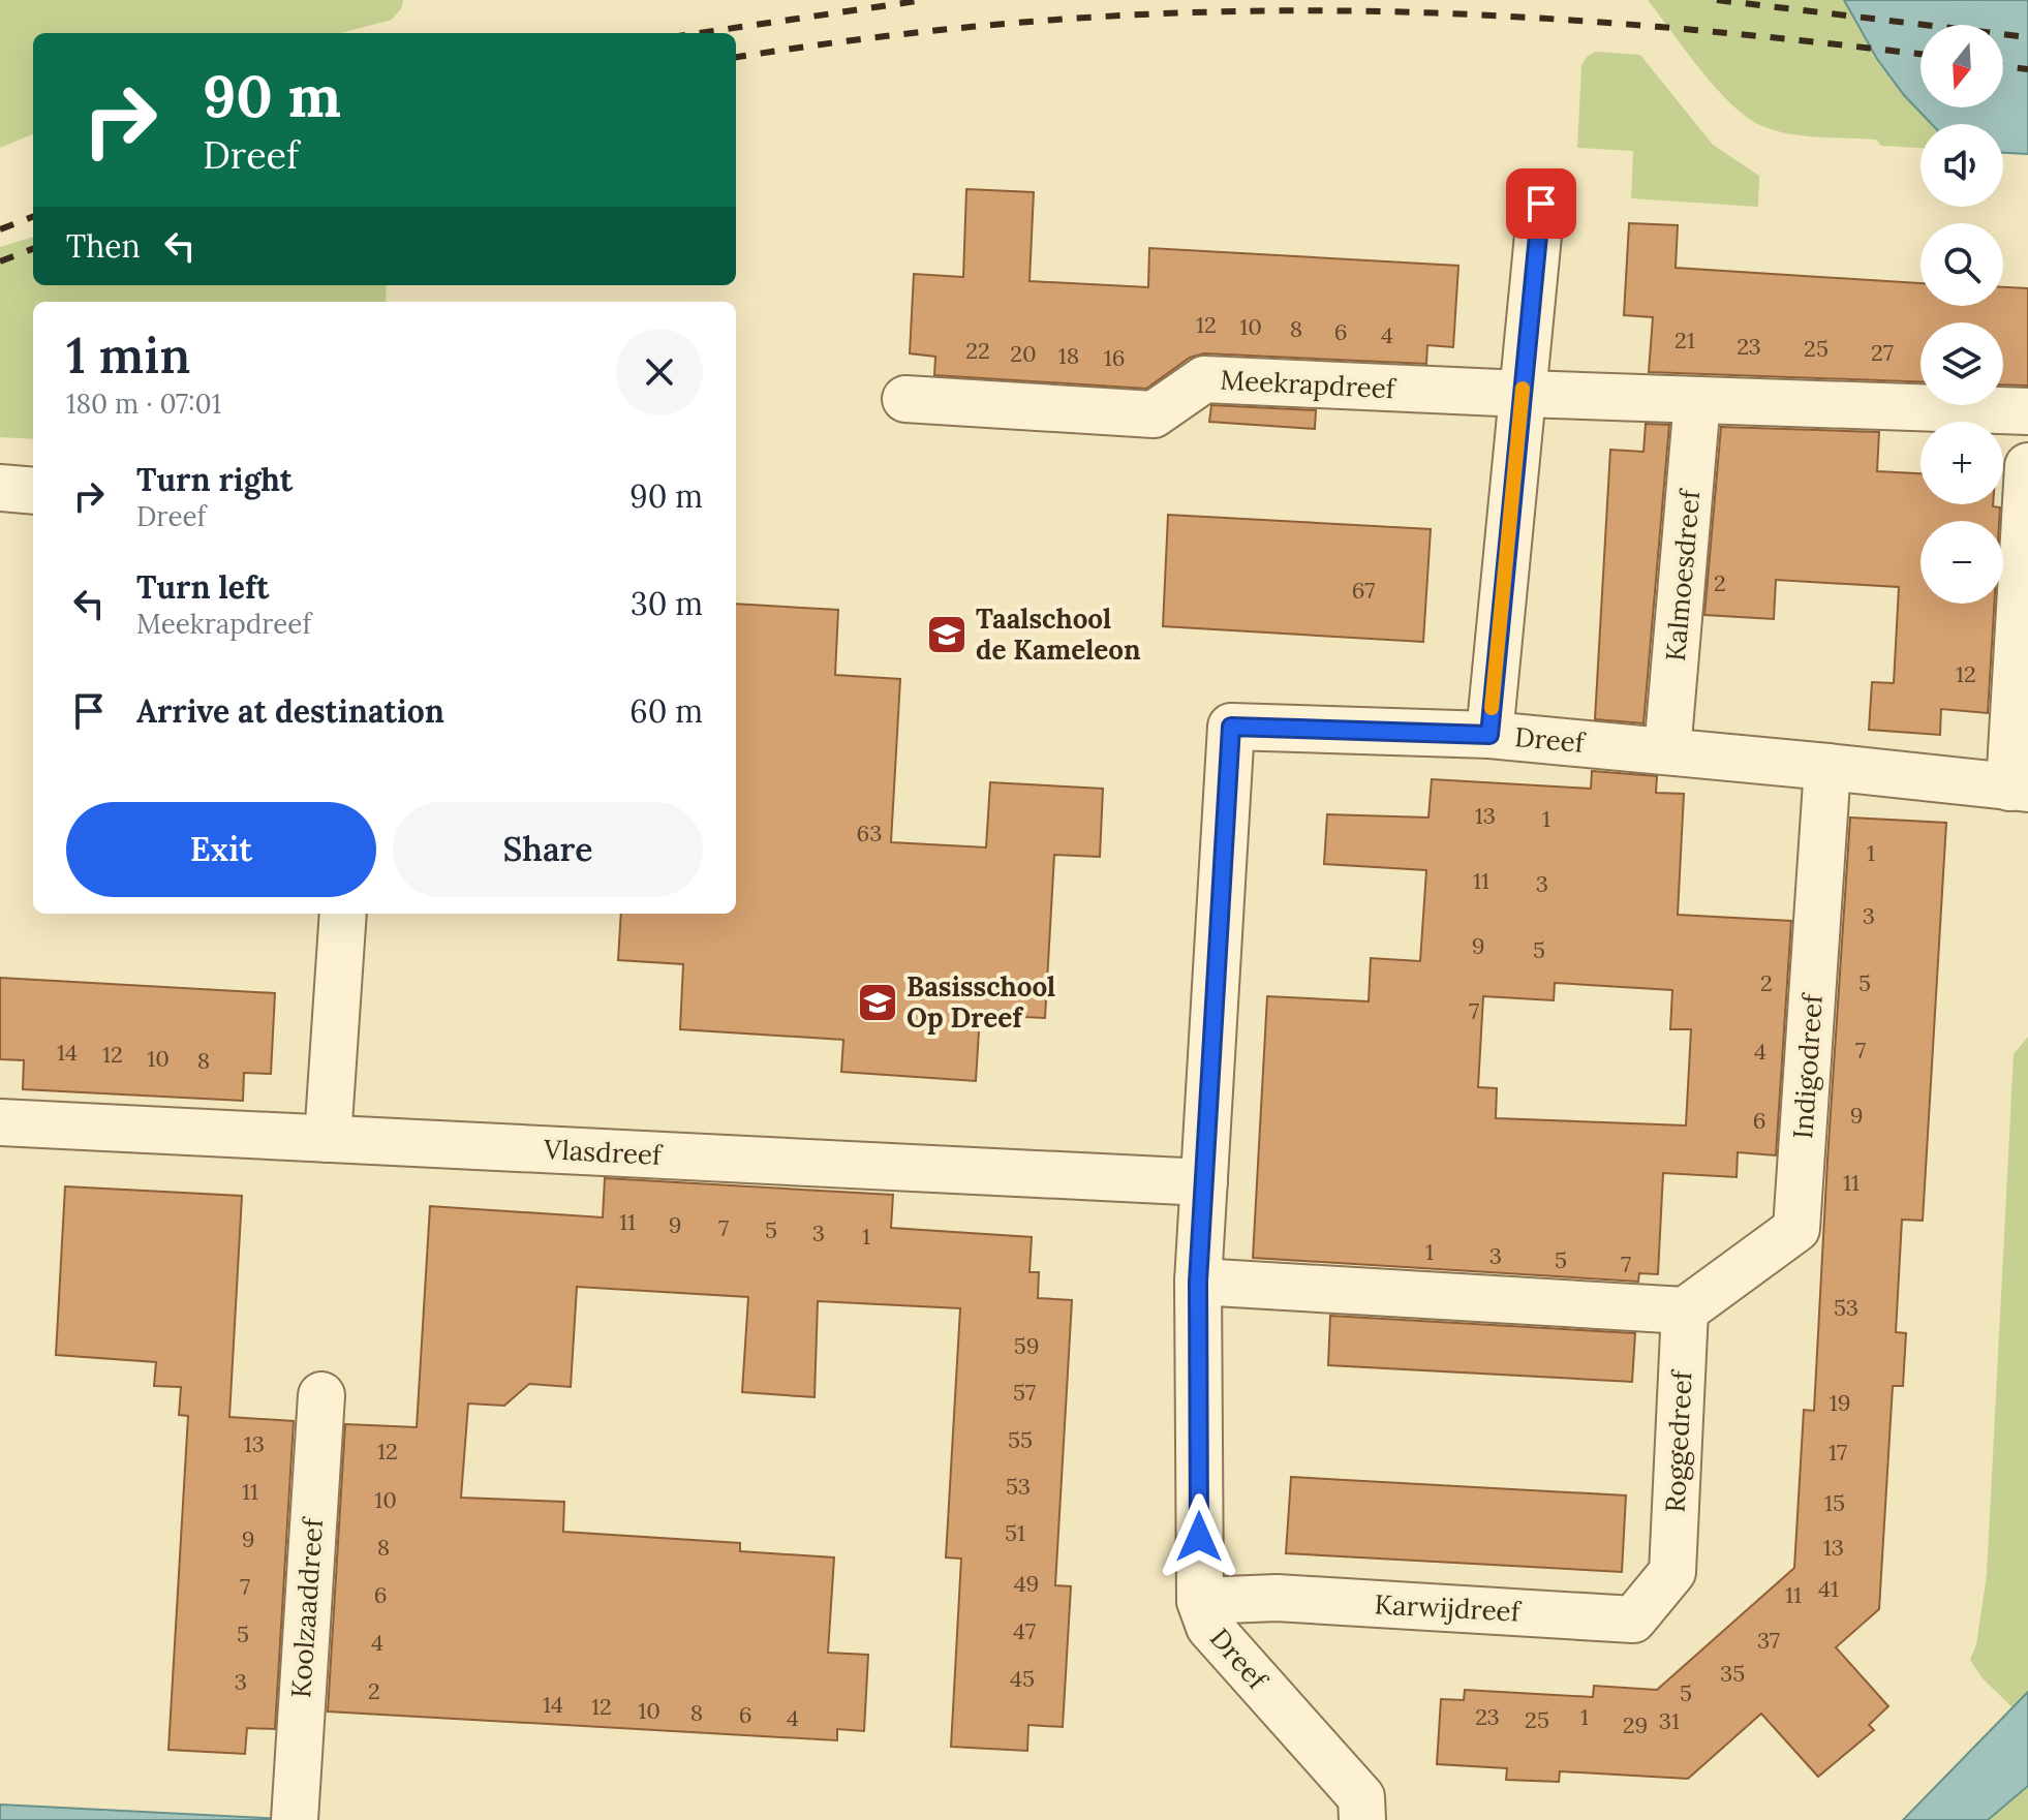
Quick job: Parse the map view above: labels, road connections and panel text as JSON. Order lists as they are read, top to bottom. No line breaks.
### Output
{"streets":{"street":["Meekrapdreef","Kalmoesdreef","Dreef","Indigodreef","Vlasdreef","Roggedreef","Koolzaaddreef","Karwijdreef"]},"crossings":[["Kalmoesdreef","Dreef"],["Dreef","Indigodreef"],["Dreef","Vlasdreef"],["Dreef","Karwijdreef"],["Indigodreef","Roggedreef"],["Roggedreef","Karwijdreef"]],"places":{"school or university":["Taalschool de Kameleon","Basisschool Op Dreef"]},"house_numbers":["12","10","8","6","4","21","23","25","22","27","20","18","16","2","67","12","13","1","63","1","11","3","3","9","5","2","5","7","7","4","14","12","10","8","9","6","11","11","9","7","5","3","1","1","3","5","7","53","59","57","19","55","13","12","17","53","11","10","15","51","9","8","13","49","7","41","6","11","47","5","37","4","35","45","3","2","5","14","12","10","8","6","23","1","4","25","31","29"],"north":"bottom","page":{"map_buttons":["+","−"],"turn":["90 m","Dreef"],"then":"Then","heading":["1 min","180 m · 07:01"],"list":[{"name":"Turn right","note":"Dreef","value":"90 m"},{"name":"Turn left","note":"Meekrapdreef","value":"30 m"},{"name":"Arrive at destination","value":"60 m"}],"buttons":["Exit","Share"]}}
